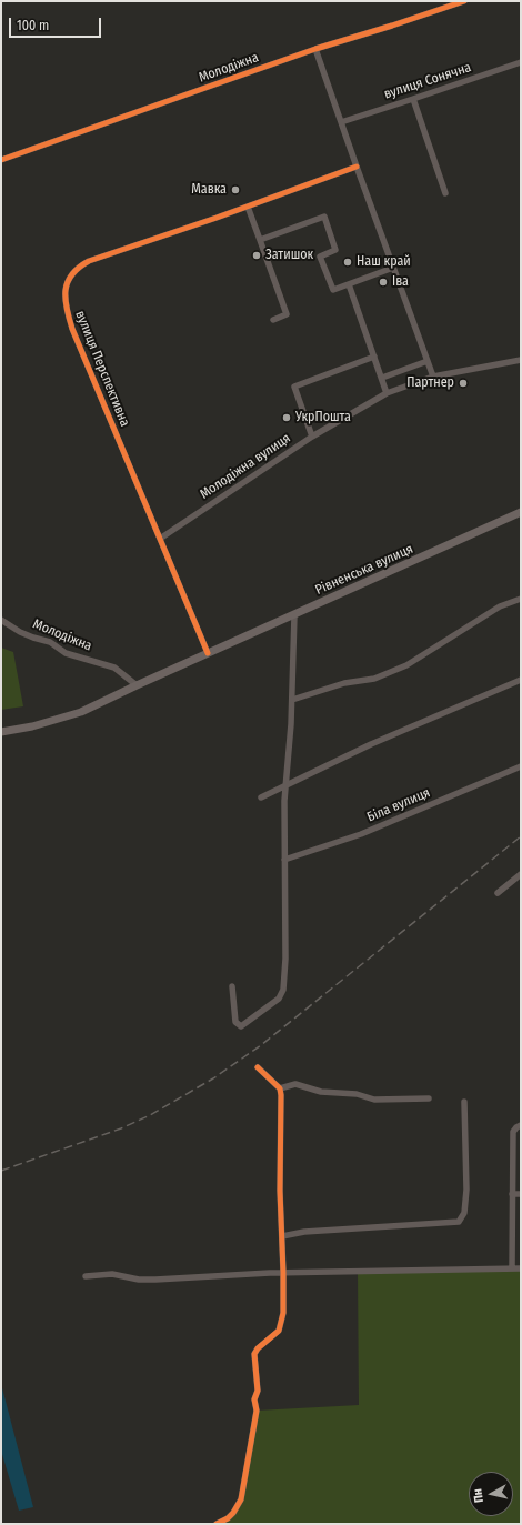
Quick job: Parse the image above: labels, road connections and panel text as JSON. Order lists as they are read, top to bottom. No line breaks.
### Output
{"streets":{"main road":["Рівненська вулиця"],"street":["Молодіжна","вулиця Сонячна","вулиця Перспективна","Молодіжна вулиця","Біла вулиця"]},"crossings":[["Молодіжна","Рівненська вулиця"],["вулиця Перспективна","Молодіжна вулиця"],["вулиця Перспективна","Рівненська вулиця"]],"places":["Мавка","Затишок","Наш край","Іва","Партнер","УкрПошта"],"scale_bar":"100 m","north":"left"}
